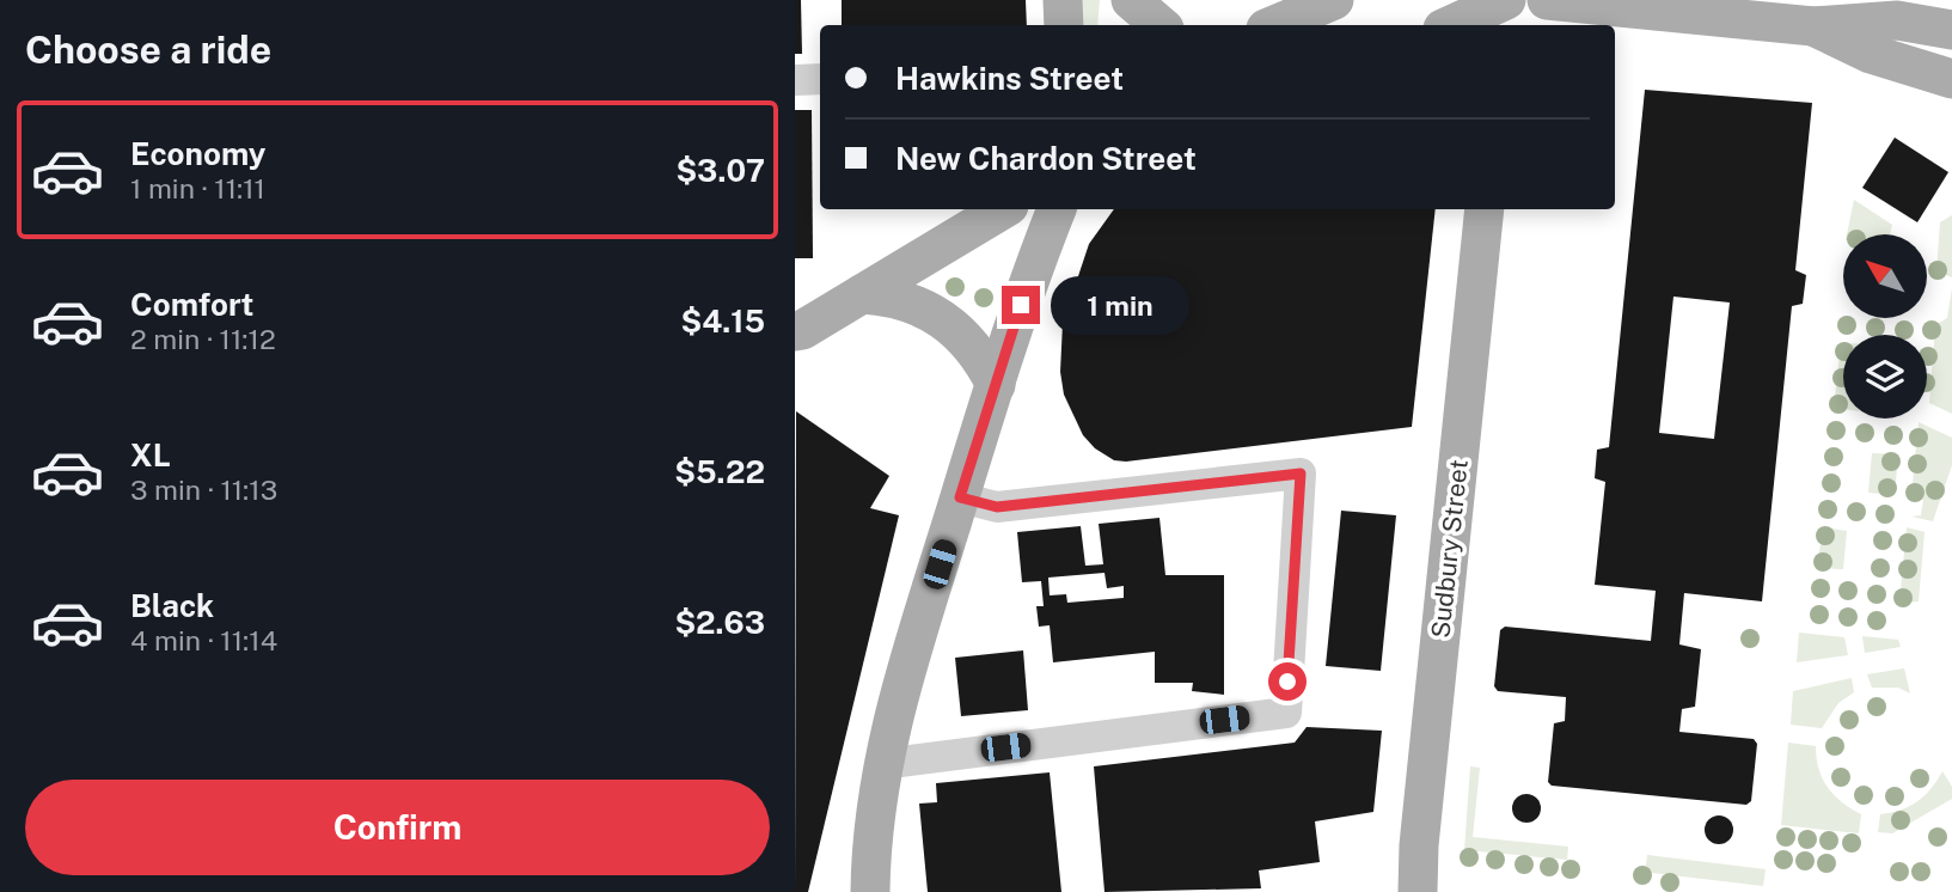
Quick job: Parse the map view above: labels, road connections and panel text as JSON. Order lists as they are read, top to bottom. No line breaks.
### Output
{"streets":{"main road":["Sudbury Street"]},"north":"top left","page":{"heading":"Choose a ride","banner":["Hawkins Street","New Chardon Street"],"list":[{"name":"Economy","note":"1 min · 11:11","value":"$3.07"},{"name":"Comfort","note":"2 min · 11:12","value":"$4.15"},{"name":"XL","note":"3 min · 11:13","value":"$5.22"},{"name":"Black","note":"4 min · 11:14","value":"$2.63"}],"bubble":"1 min","buttons":"Confirm"}}
